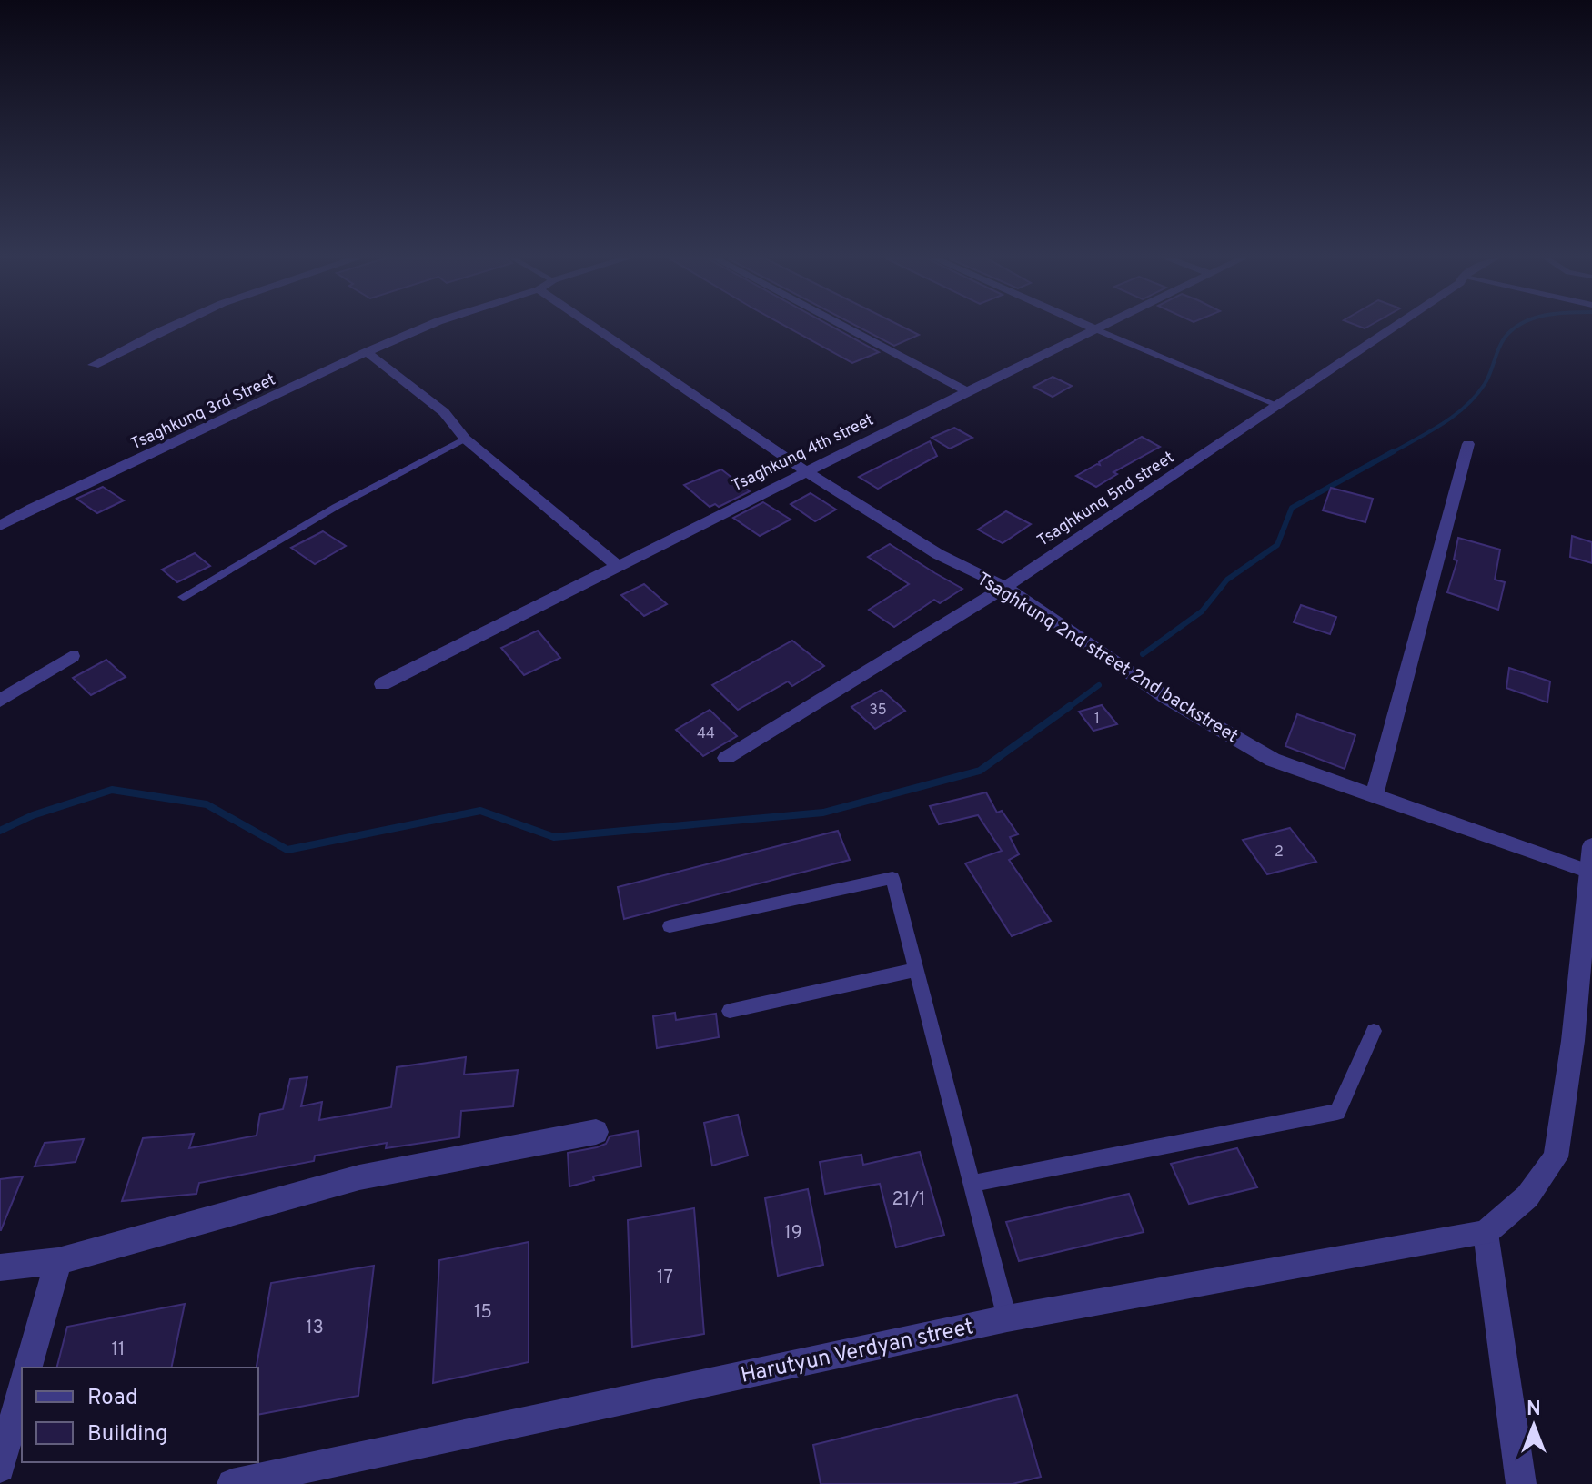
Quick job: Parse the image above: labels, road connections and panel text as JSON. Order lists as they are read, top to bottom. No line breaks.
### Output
{"streets":{"street":["Tsaghkunq 3rd Street","Tsaghkunq 4th street","Tsaghkunq 5nd street","Tsaghkunq 2nd street 2nd backstreet","Harutyun Verdyan street"]},"crossings":[["Tsaghkunq 4th street","Tsaghkunq 2nd street 2nd backstreet"],["Tsaghkunq 5nd street","Tsaghkunq 2nd street 2nd backstreet"]],"house_numbers":["35","1","44","2","21/1","19","17","15","13","11"],"legend":["Road","Building"],"north":"top"}
